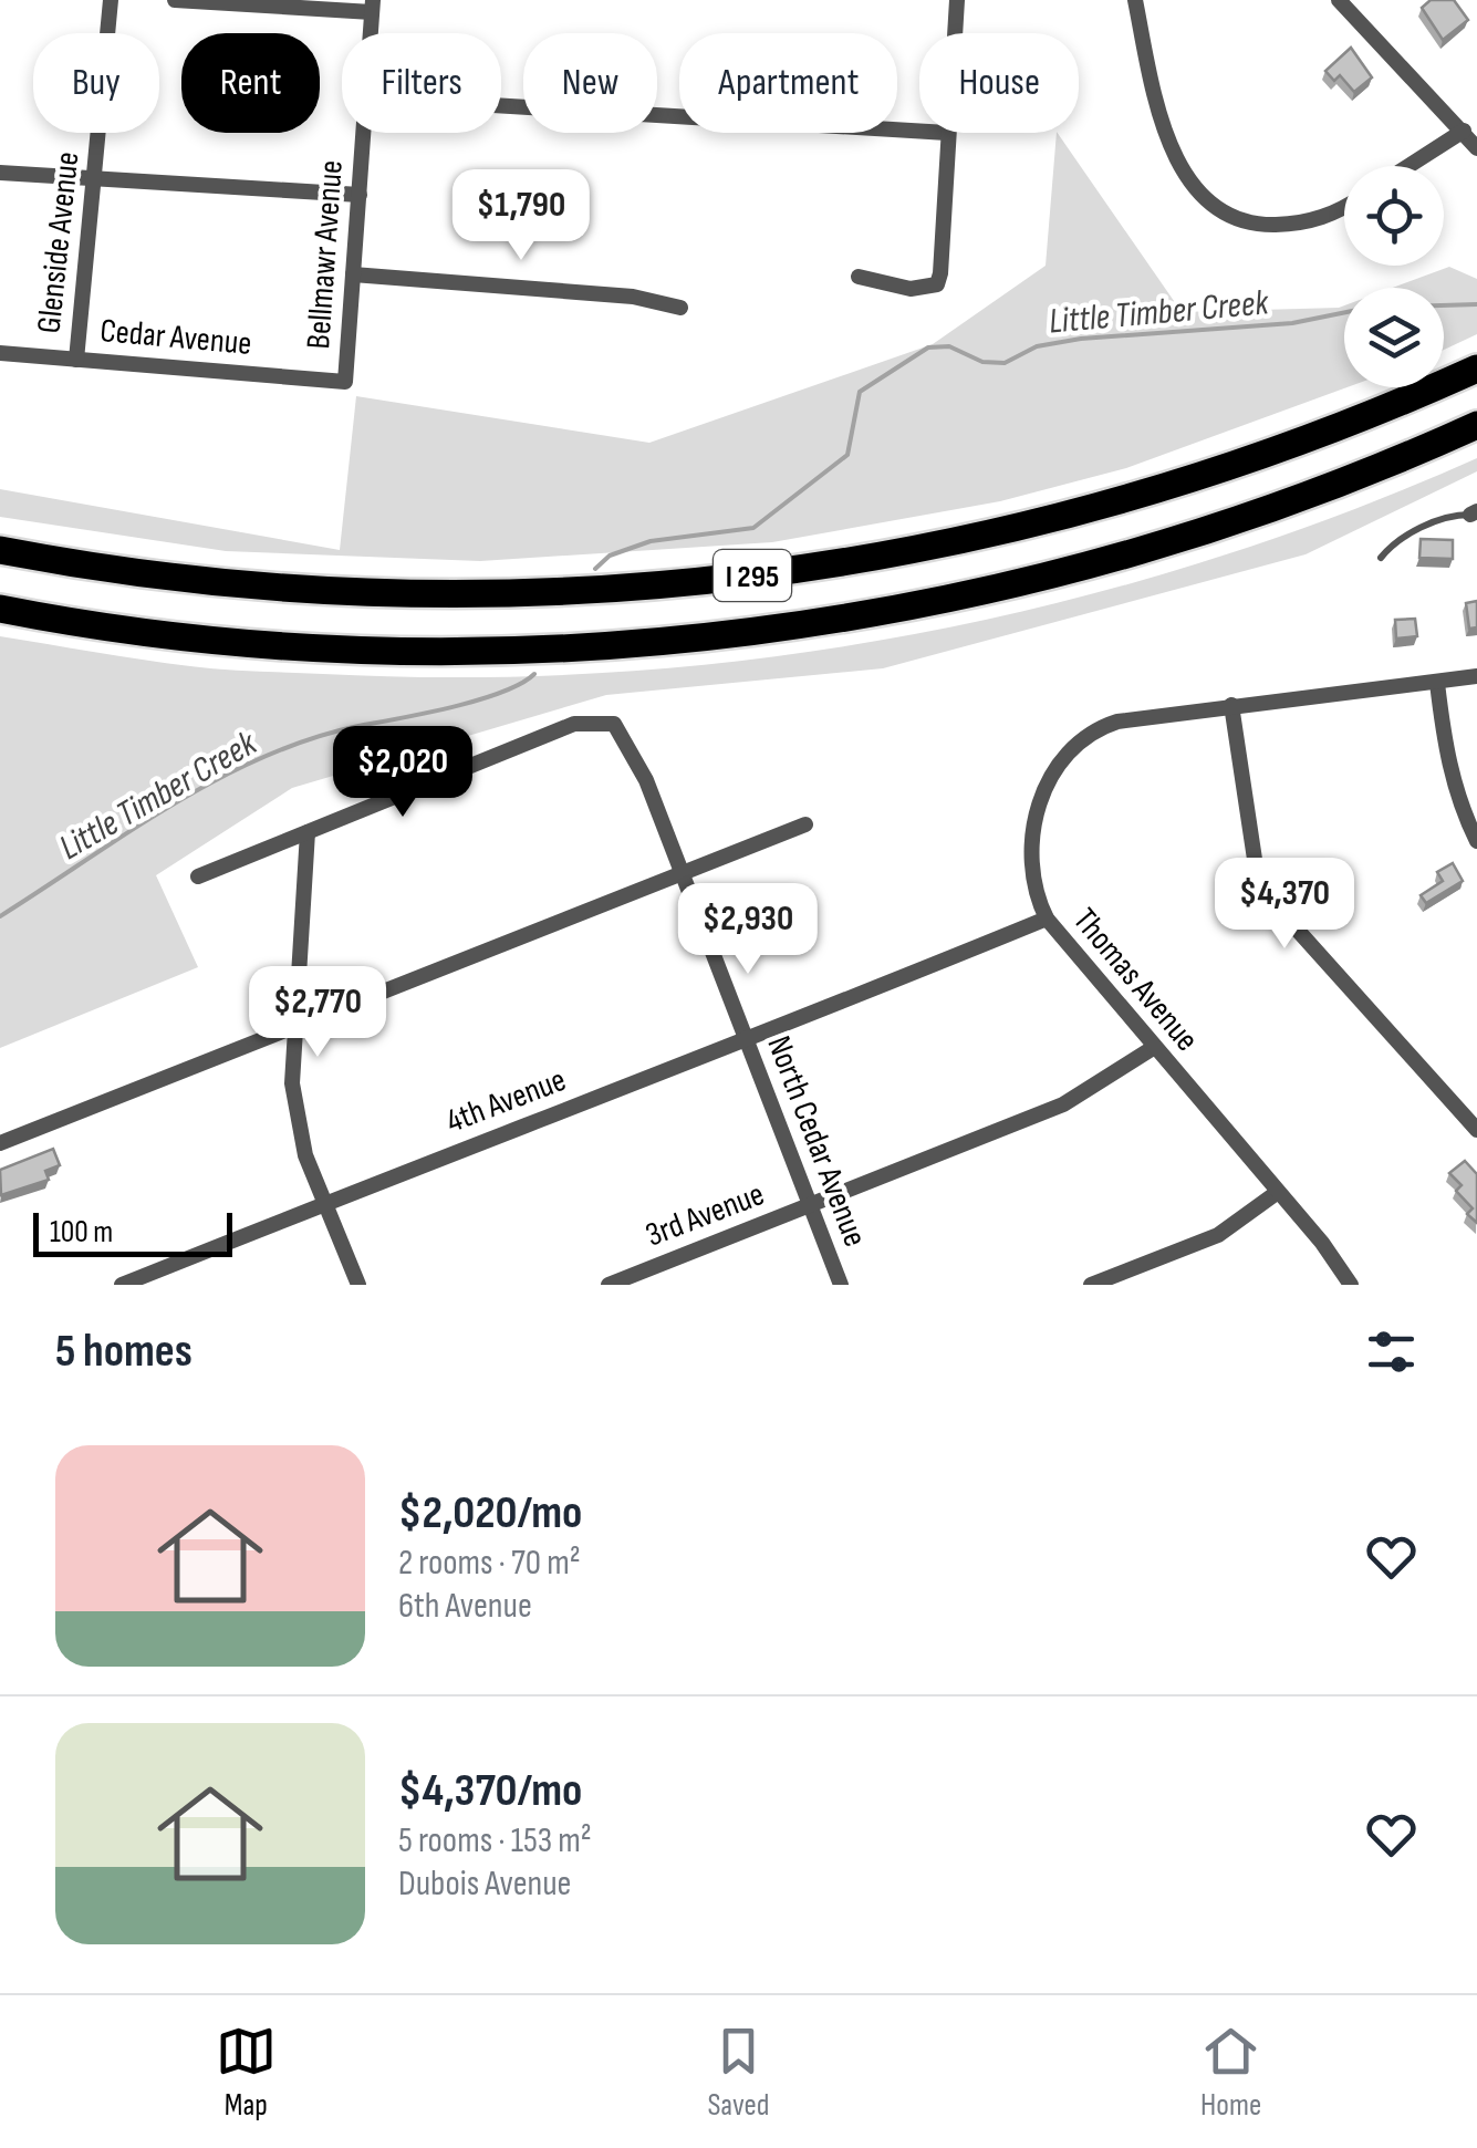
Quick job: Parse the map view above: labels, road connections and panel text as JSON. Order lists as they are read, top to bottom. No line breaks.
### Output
{"streets":{"highway":["I 295"],"street":["Glenside Avenue","Bellmawr Avenue","Cedar Avenue","Thomas Avenue","4th Avenue","North Cedar Avenue","3rd Avenue"]},"crossings":[["Glenside Avenue","Cedar Avenue"],["Bellmawr Avenue","Cedar Avenue"],["Thomas Avenue","4th Avenue"],["Thomas Avenue","3rd Avenue"],["4th Avenue","North Cedar Avenue"],["North Cedar Avenue","3rd Avenue"]],"water":["Little Timber Creek"],"scale_bar":"100 m","page":{"chip":["Buy","Rent","Filters","New","Apartment","House"],"price":["$1,790","$2,020","$4,370","$2,930","$2,770"],"scale":"100 m","heading":"5 homes","list":[{"name":"$2,020/mo","note":"2 rooms · 70 m² · 6th Avenue"},{"name":"$4,370/mo","note":"5 rooms · 153 m² · Dubois Avenue"}],"tabs":["Map","Saved","Home"]}}
